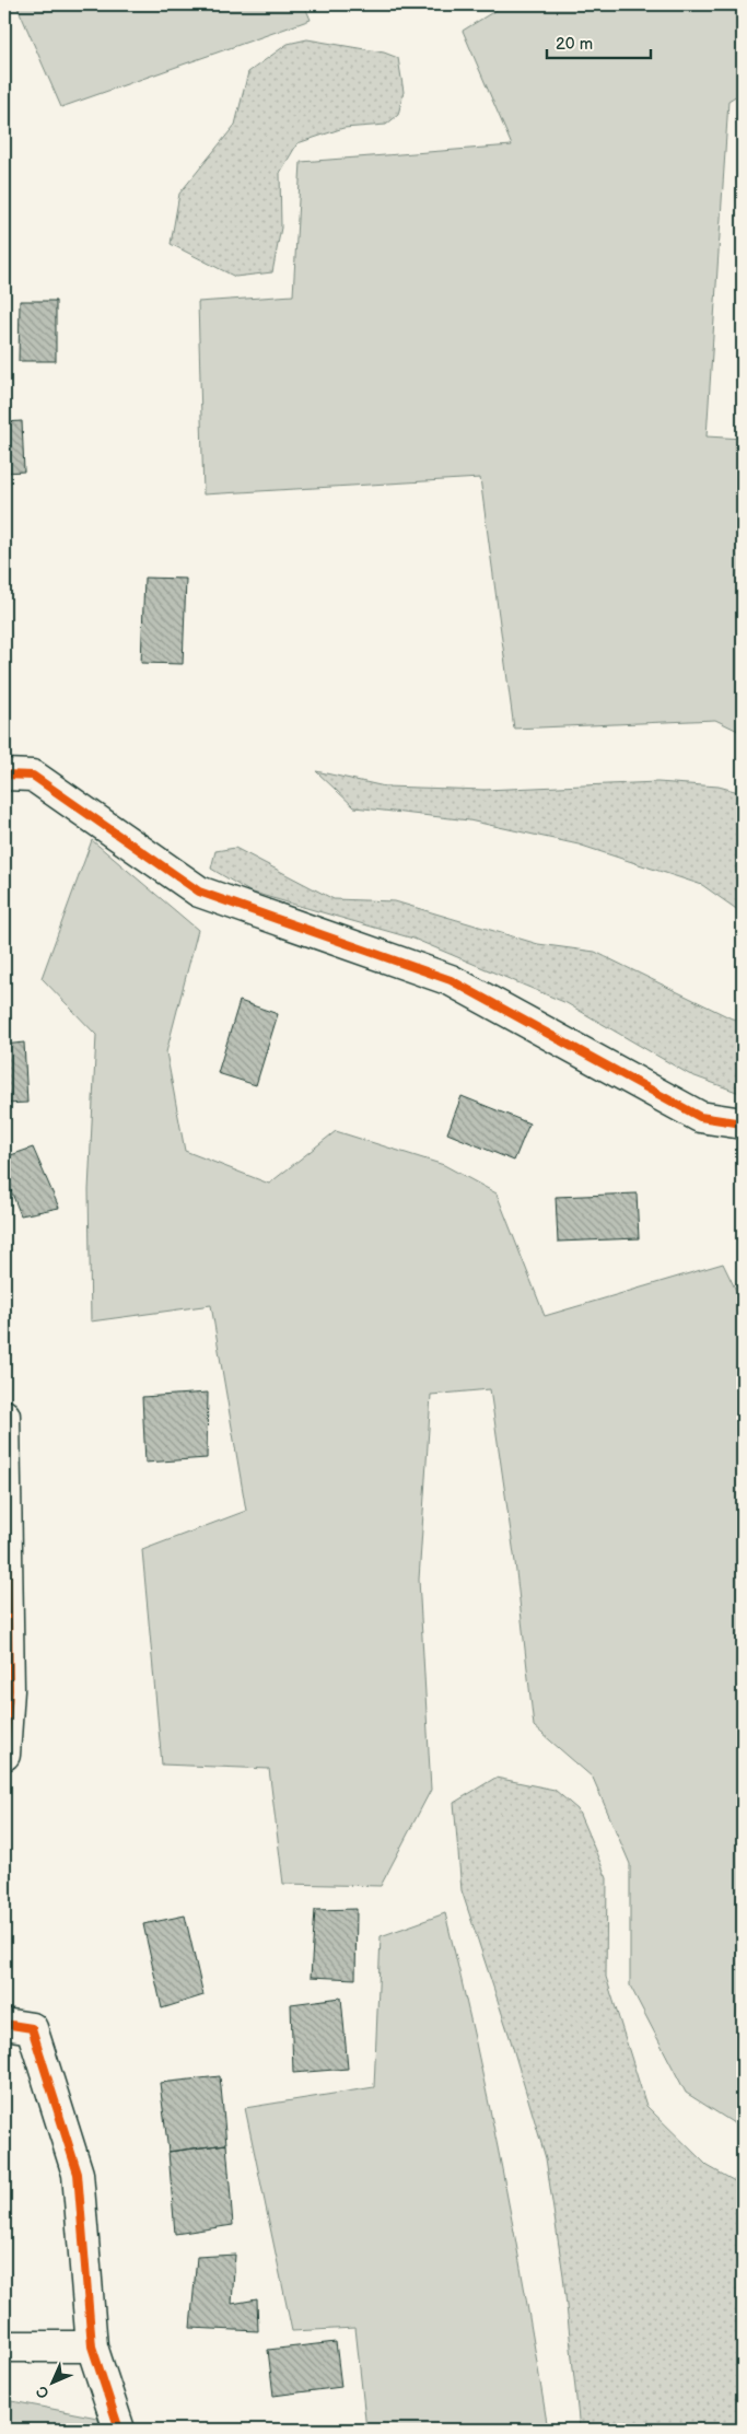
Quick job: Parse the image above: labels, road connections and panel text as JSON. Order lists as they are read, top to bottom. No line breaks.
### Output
{"scale_bar":"20 m","north":"bottom left"}
